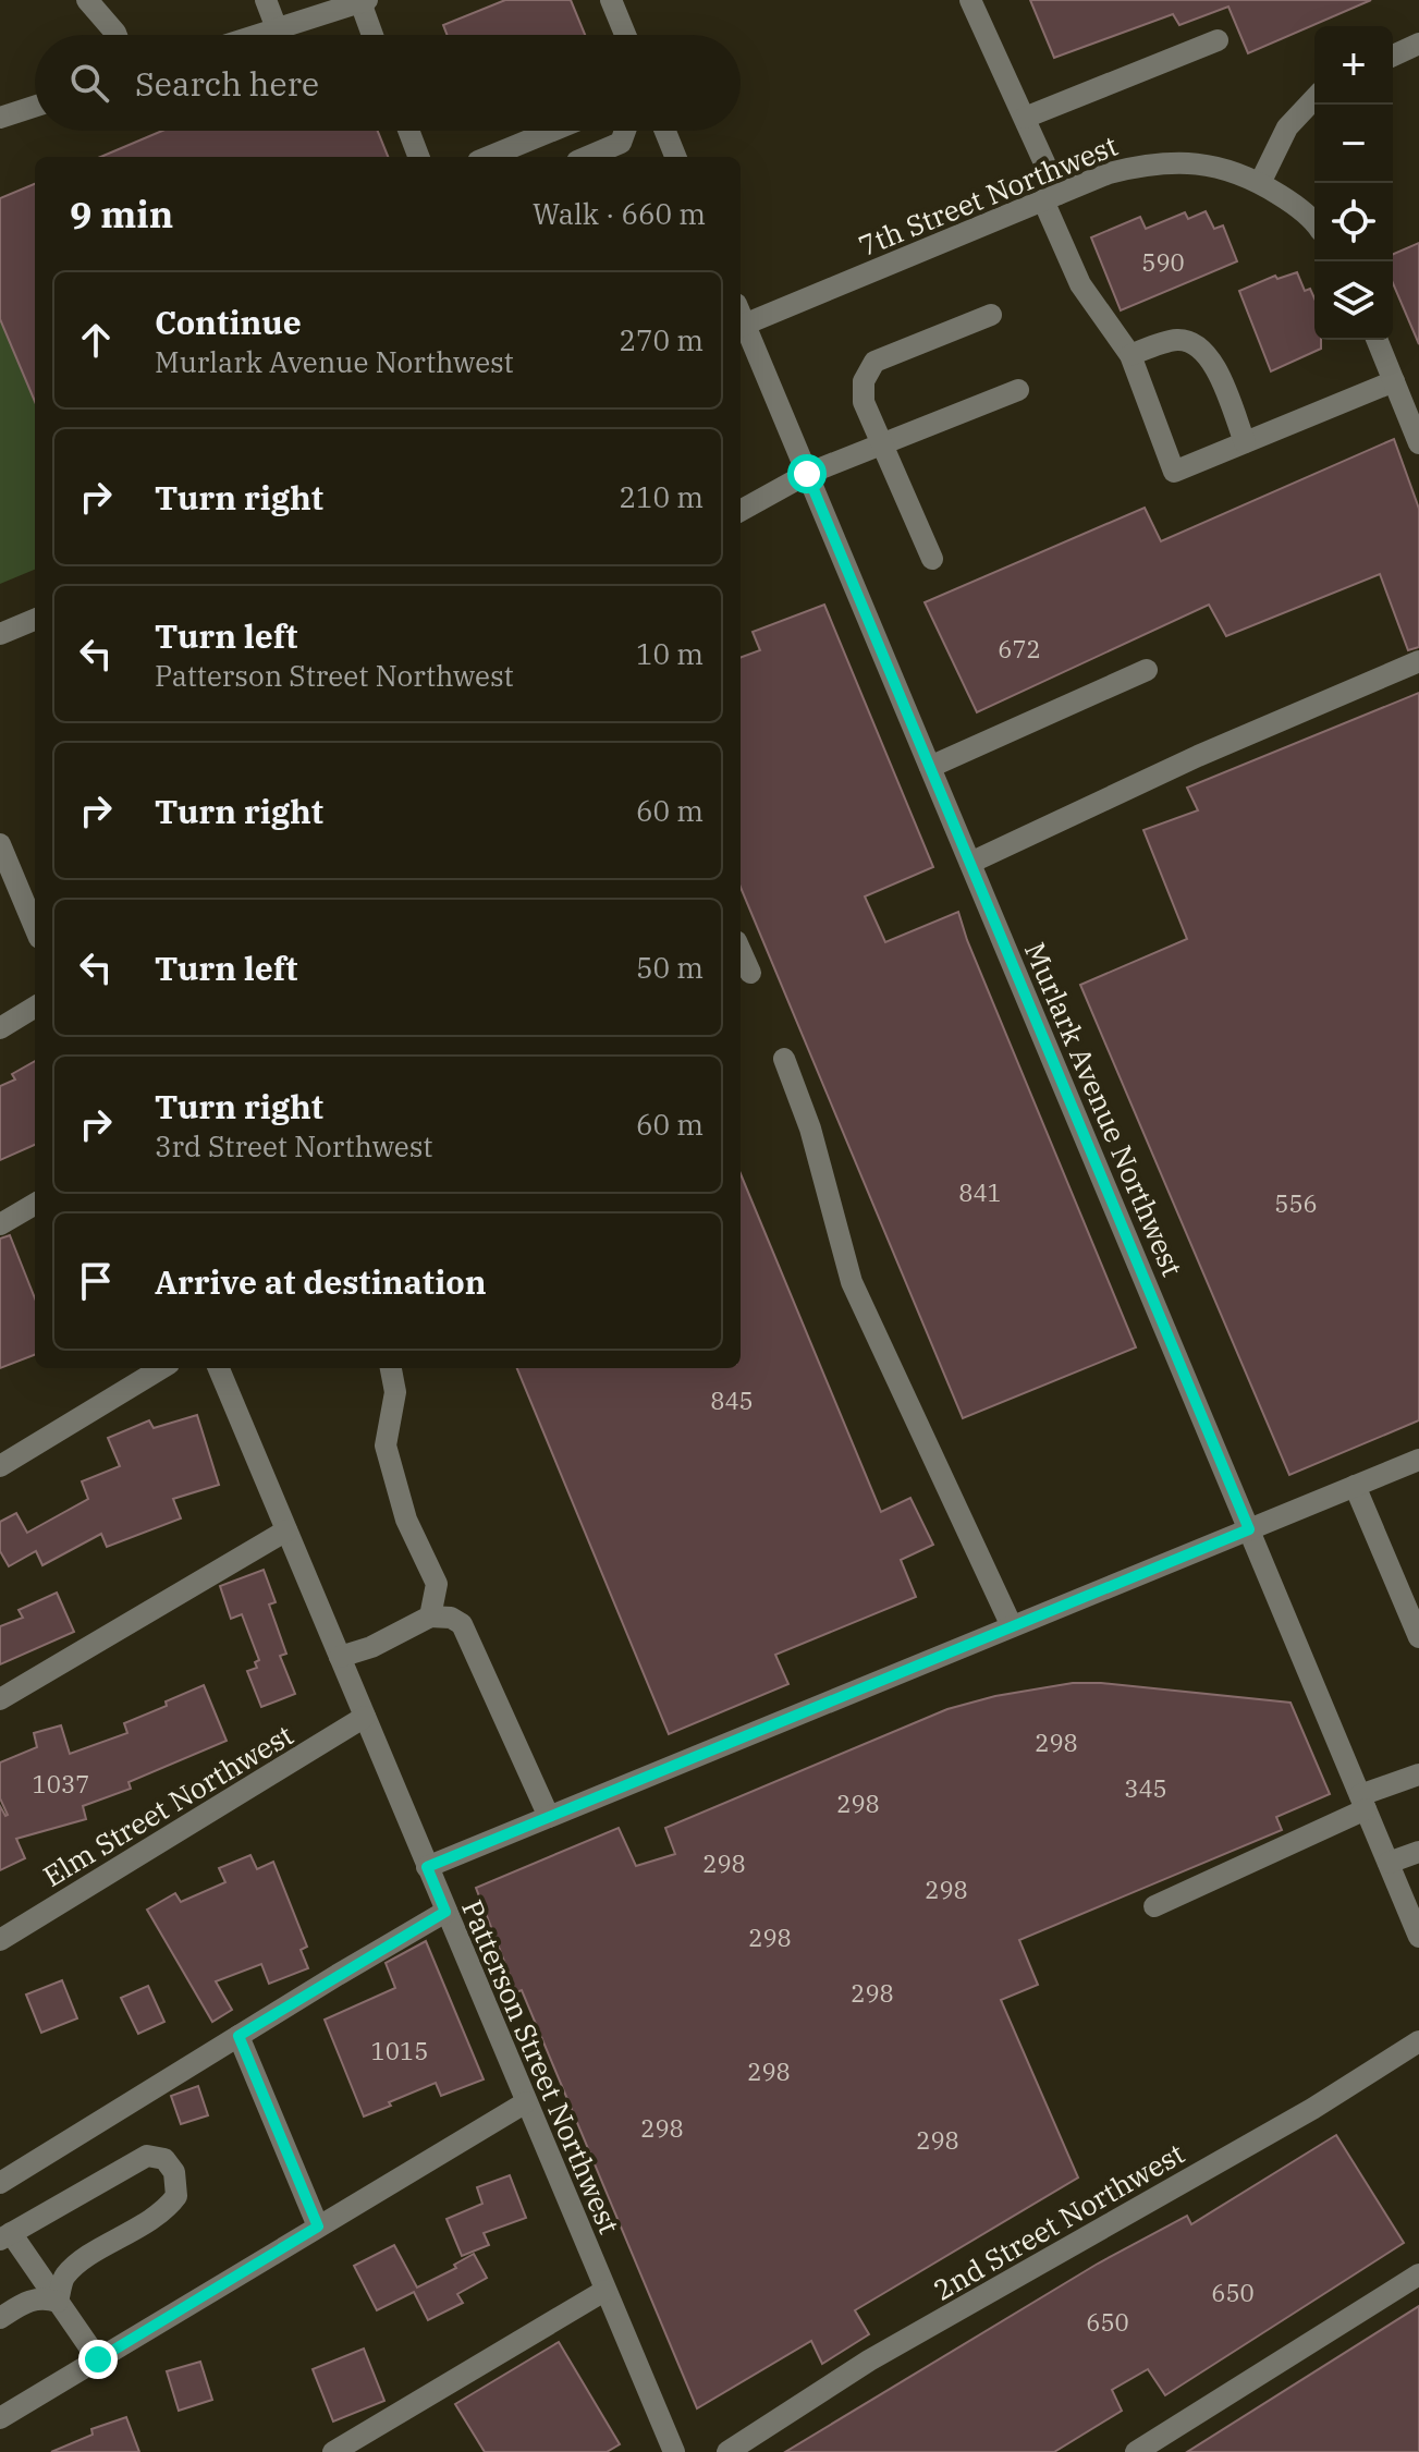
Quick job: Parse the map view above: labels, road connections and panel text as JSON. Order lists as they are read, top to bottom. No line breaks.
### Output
{"streets":{"street":["7th Street Northwest","Murlark Avenue Northwest","Elm Street Northwest","Patterson Street Northwest","2nd Street Northwest"]},"crossings":[["Elm Street Northwest","Patterson Street Northwest"]],"house_numbers":["590","672","841","556","845","298","1037","345","298","298","298","298","298","1015","298","298","298","650","650"],"page":{"map_buttons":["+","−"],"search":"Search here","heading":["9 min","Walk · 660 m"],"list":[["Continue","Murlark Avenue Northwest","270 m"],["Turn right","210 m"],["Turn left","Patterson Street Northwest","10 m"],["Turn right","60 m"],["Turn left","50 m"],["Turn right","3rd Street Northwest","60 m"],"Arrive at destination"]}}
